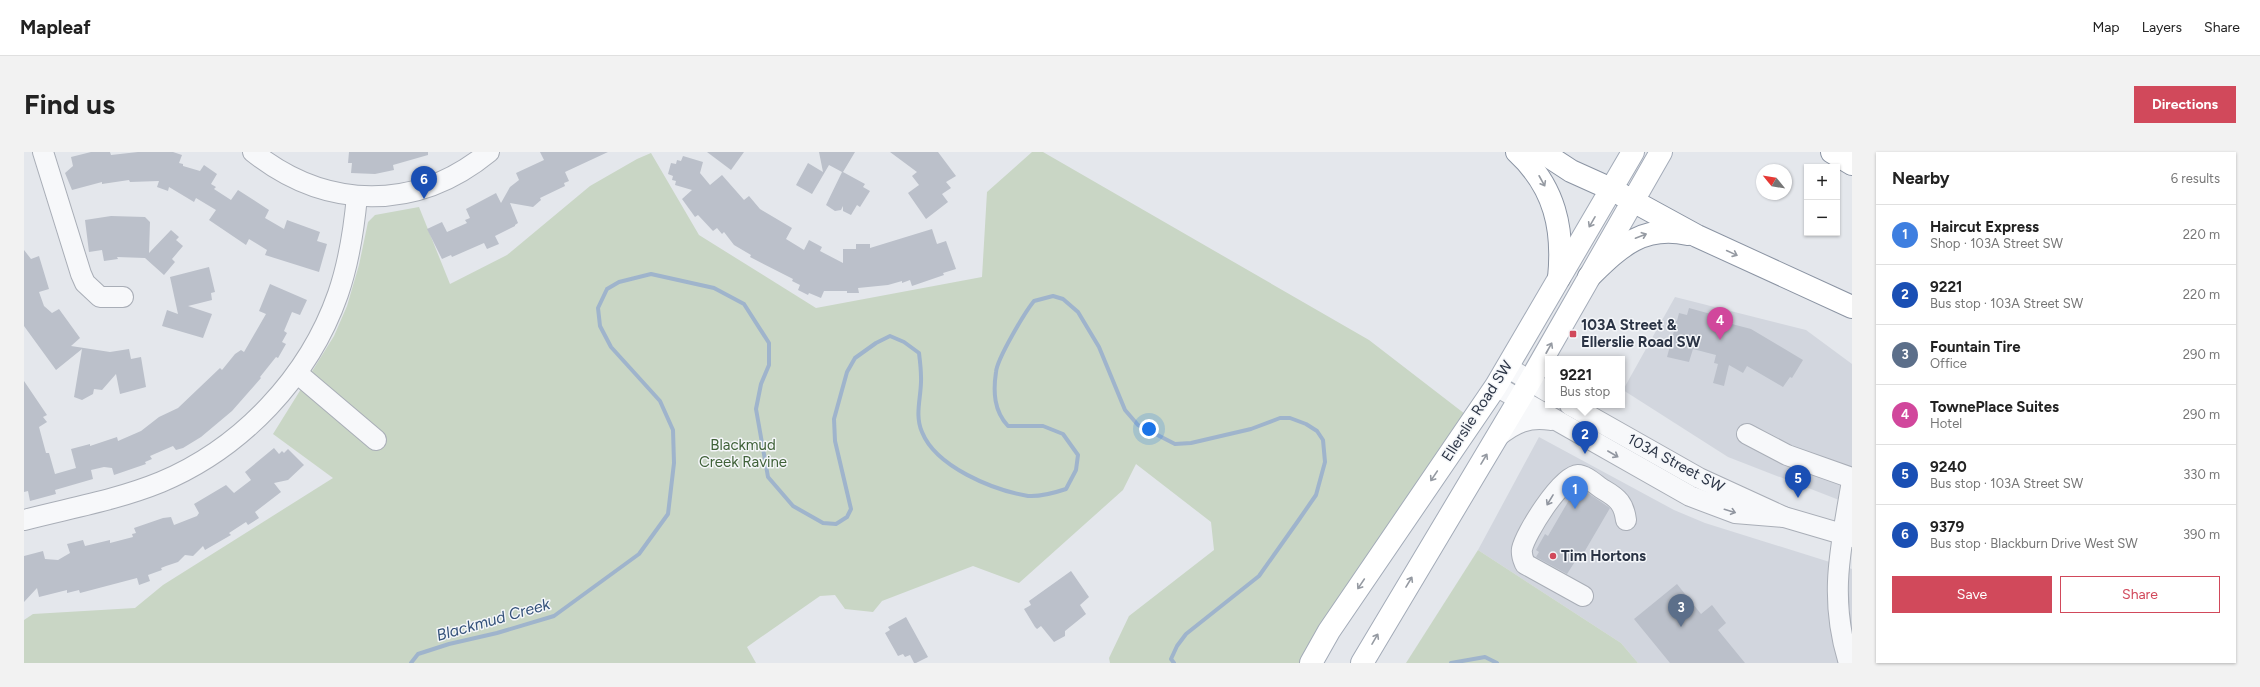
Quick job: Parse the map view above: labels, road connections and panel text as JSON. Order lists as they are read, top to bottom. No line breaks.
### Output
{"streets":{"main road":["Ellerslie Road SW"],"street":["103A Street SW"]},"crossings":[["Ellerslie Road SW","103A Street SW"]],"water":["Blackmud Creek"],"parks":["Blackmud Creek Ravine"],"places":{"transit":["103A Street & Ellerslie Road SW"],"other":["Tim Hortons"]},"north":"top left","page":{"header":"Mapleaf","nav":["Map","Layers","Share"],"buttons":["Directions",["Save","Share"]],"title":"Find us","heading":["Nearby","6 results"],"map_buttons":["+","−"],"pins":["6","4","2","5","1","3"],"list":[{"mark":"1","name":"Haircut Express","note":"Shop · 103A Street SW","value":"220 m"},{"mark":"2","name":"9221","note":"Bus stop · 103A Street SW","value":"220 m"},{"mark":"3","name":"Fountain Tire","note":"Office","value":"290 m"},{"mark":"4","name":"TownePlace Suites","note":"Hotel","value":"290 m"},{"mark":"5","name":"9240","note":"Bus stop · 103A Street SW","value":"330 m"},{"mark":"6","name":"9379","note":"Bus stop · Blackburn Drive West SW","value":"390 m"}],"popup":["9221","Bus stop"]}}
